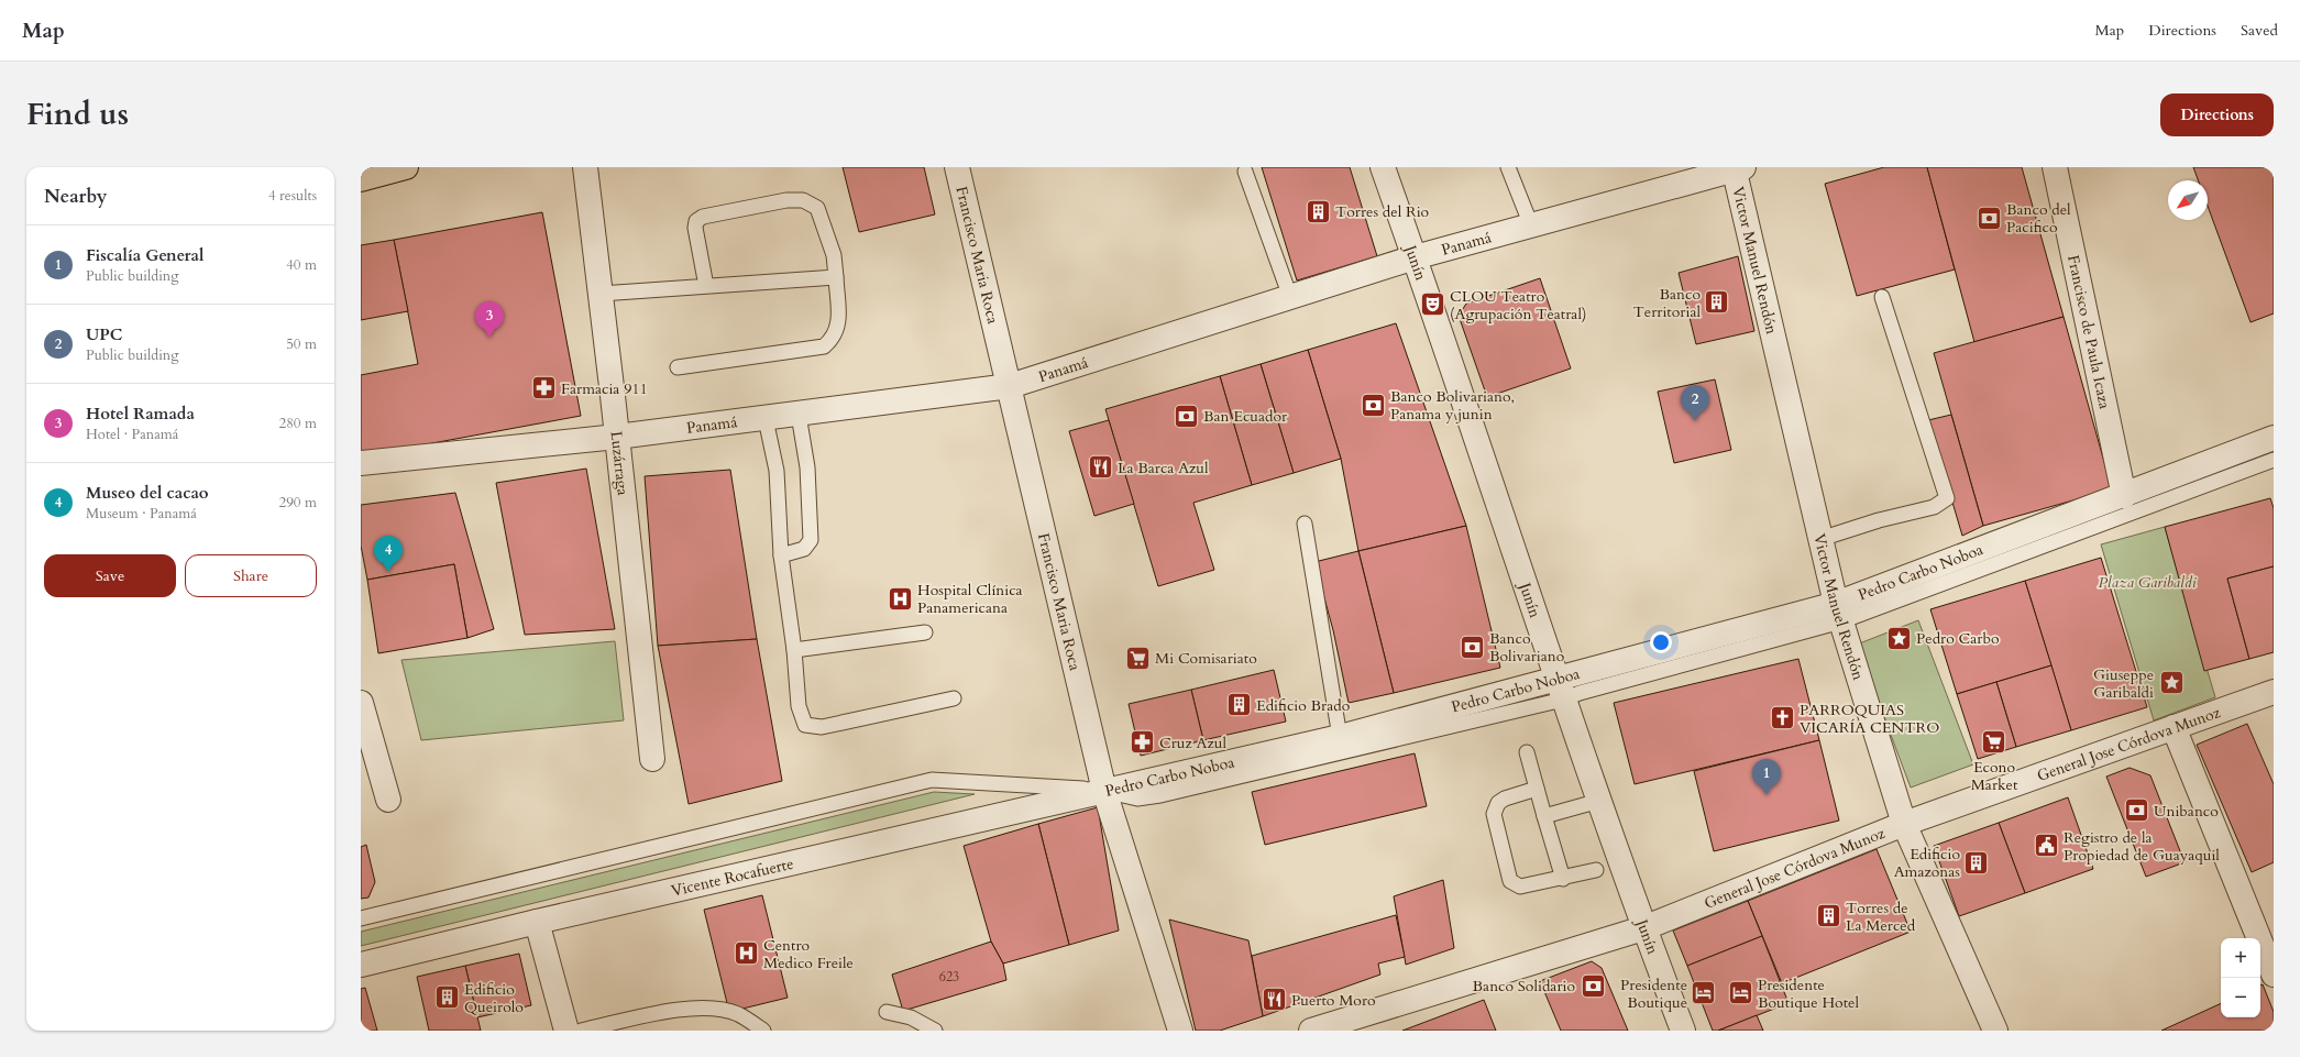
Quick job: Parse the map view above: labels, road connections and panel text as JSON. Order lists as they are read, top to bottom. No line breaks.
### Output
{"streets":{"street":["Panamá","Francisco Maria Roca","Victor Manuel Rendón","Junín","Francisco de Paula Icaza","Luzárraga","Pedro Carbo Noboa","General Jose Córdova Munoz","Vicente Rocafuerte"]},"crossings":[["Panamá","Francisco Maria Roca"],["Panamá","Victor Manuel Rendón"],["Panamá","Junín"],["Panamá","Luzárraga"],["Francisco Maria Roca","Pedro Carbo Noboa"],["Francisco Maria Roca","Vicente Rocafuerte"],["Victor Manuel Rendón","Pedro Carbo Noboa"],["Victor Manuel Rendón","General Jose Córdova Munoz"],["Junín","Pedro Carbo Noboa"],["Junín","General Jose Córdova Munoz"],["Francisco de Paula Icaza","Pedro Carbo Noboa"],["Pedro Carbo Noboa","Vicente Rocafuerte"]],"parks":["Plaza Garibaldi"],"places":{"building":["Torres del Rio","Banco Territorial","Edificio Brado","Edificio Amazonas","Torres de La Merced","Edificio Queirolo"],"bank":["Banco del Pacifico","Banco Bolivariano, Panama y junin","Ban Ecuador","Banco Bolivariano","Unibanco","Banco Solidario"],"theatre":["CLOU Teatro (Agrupación Teatral)"],"pharmacy":["Farmacia 911","Cruz Azul"],"restaurant":["La Barca Azul","Puerto Moro"],"hospital":["Hospital Clínica Panamericana","Centro Medico Freile"],"place":["Pedro Carbo","Giuseppe Garibaldi"],"supermarket":["Mi Comisariato","Econo Market"],"church":["PARROQUIAS VICARÍA CENTRO"],"public building":["Registro de la Propiedad de Guayaquil"],"hotel":["Presidente Boutique","Presidente Boutique Hotel"]},"house_numbers":["623"],"north":"bottom left","page":{"header":"Map","nav":["Map","Directions","Saved"],"title":"Find us","buttons":["Directions",["Save","Share"]],"heading":["Nearby","4 results"],"list":[{"mark":"1","name":"Fiscalía General","note":"Public building","value":"40 m"},{"mark":"2","name":"UPC","note":"Public building","value":"50 m"},{"mark":"3","name":"Hotel Ramada","note":"Hotel · Panamá","value":"280 m"},{"mark":"4","name":"Museo del cacao","note":"Museum · Panamá","value":"290 m"}],"pins":["3","2","4","1"],"map_buttons":["+","−"]}}
